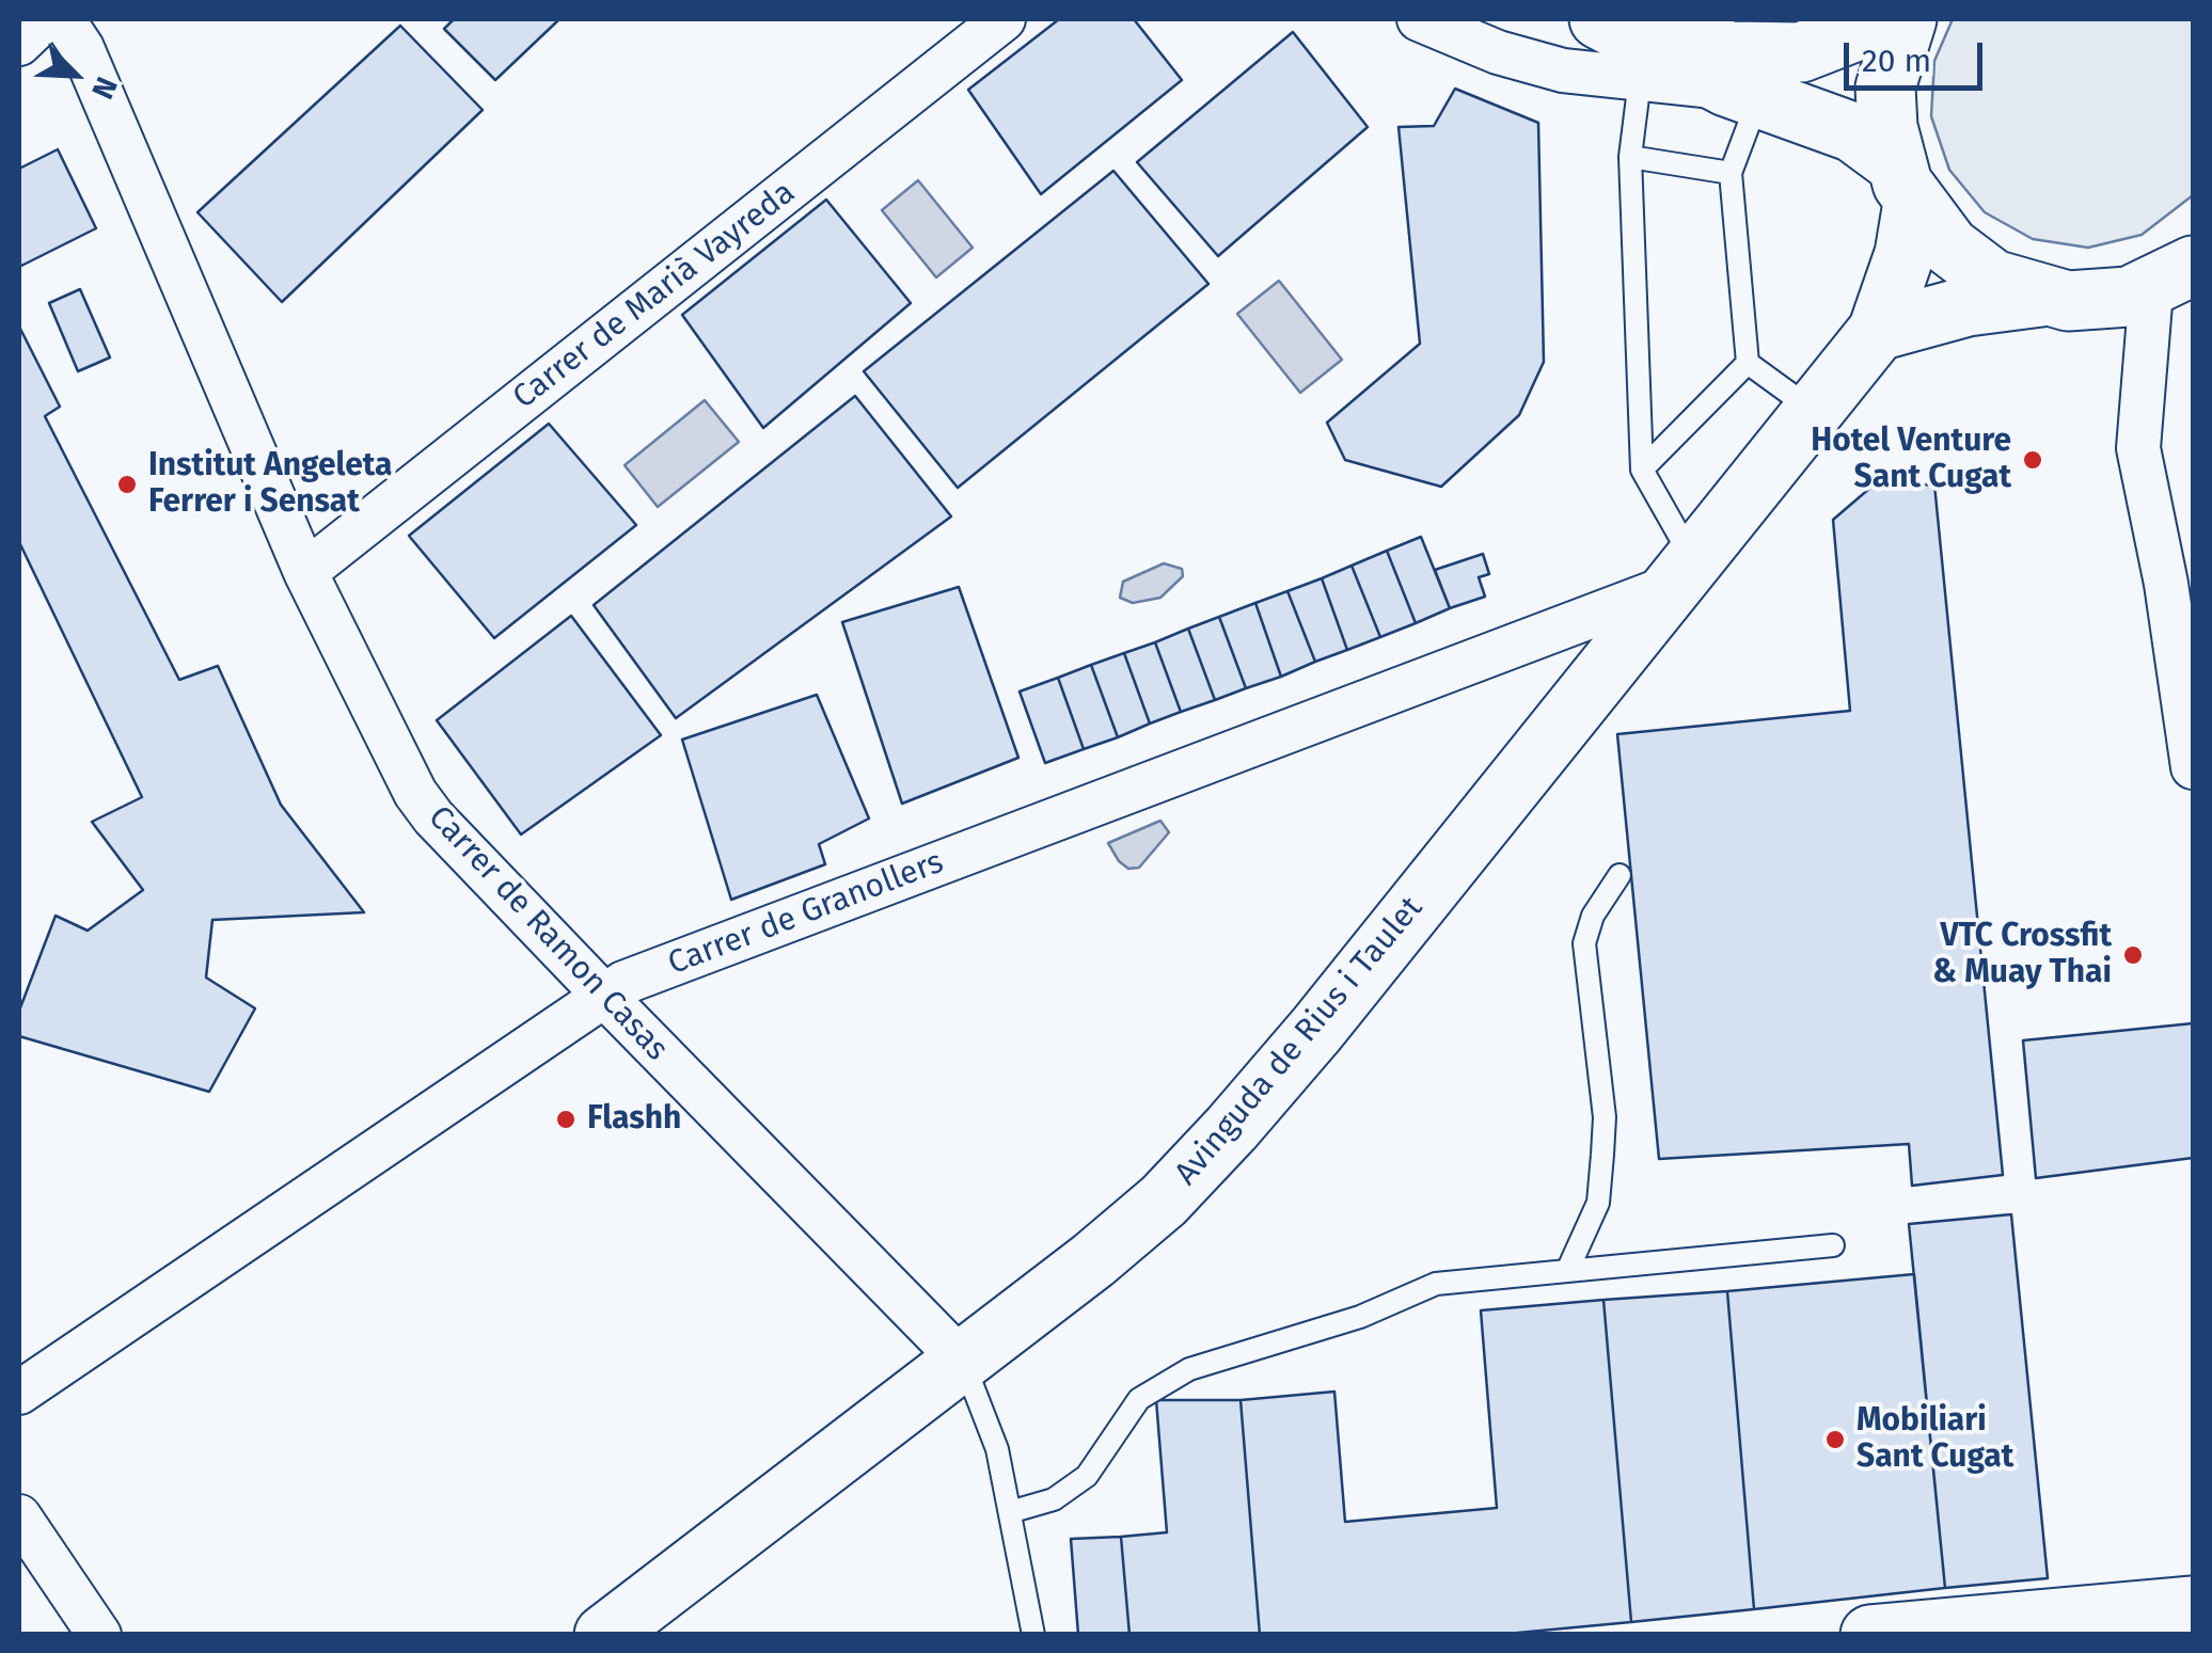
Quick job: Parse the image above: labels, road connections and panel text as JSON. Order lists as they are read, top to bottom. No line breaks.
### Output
{"streets":{"street":["Carrer de Marià Vayreda","Carrer de Granollers","Carrer de Ramon Casas","Avinguda de Rius i Taulet"]},"crossings":[["Carrer de Marià Vayreda","Carrer de Ramon Casas"],["Carrer de Granollers","Carrer de Ramon Casas"],["Carrer de Granollers","Avinguda de Rius i Taulet"],["Carrer de Ramon Casas","Avinguda de Rius i Taulet"]],"places":["Hotel Venture Sant Cugat","Institut Angeleta Ferrer i Sensat","VTC Crossfit & Muay Thai","Flashh","Mobiliari Sant Cugat"],"scale_bar":"20 m","north":"bottom right"}
